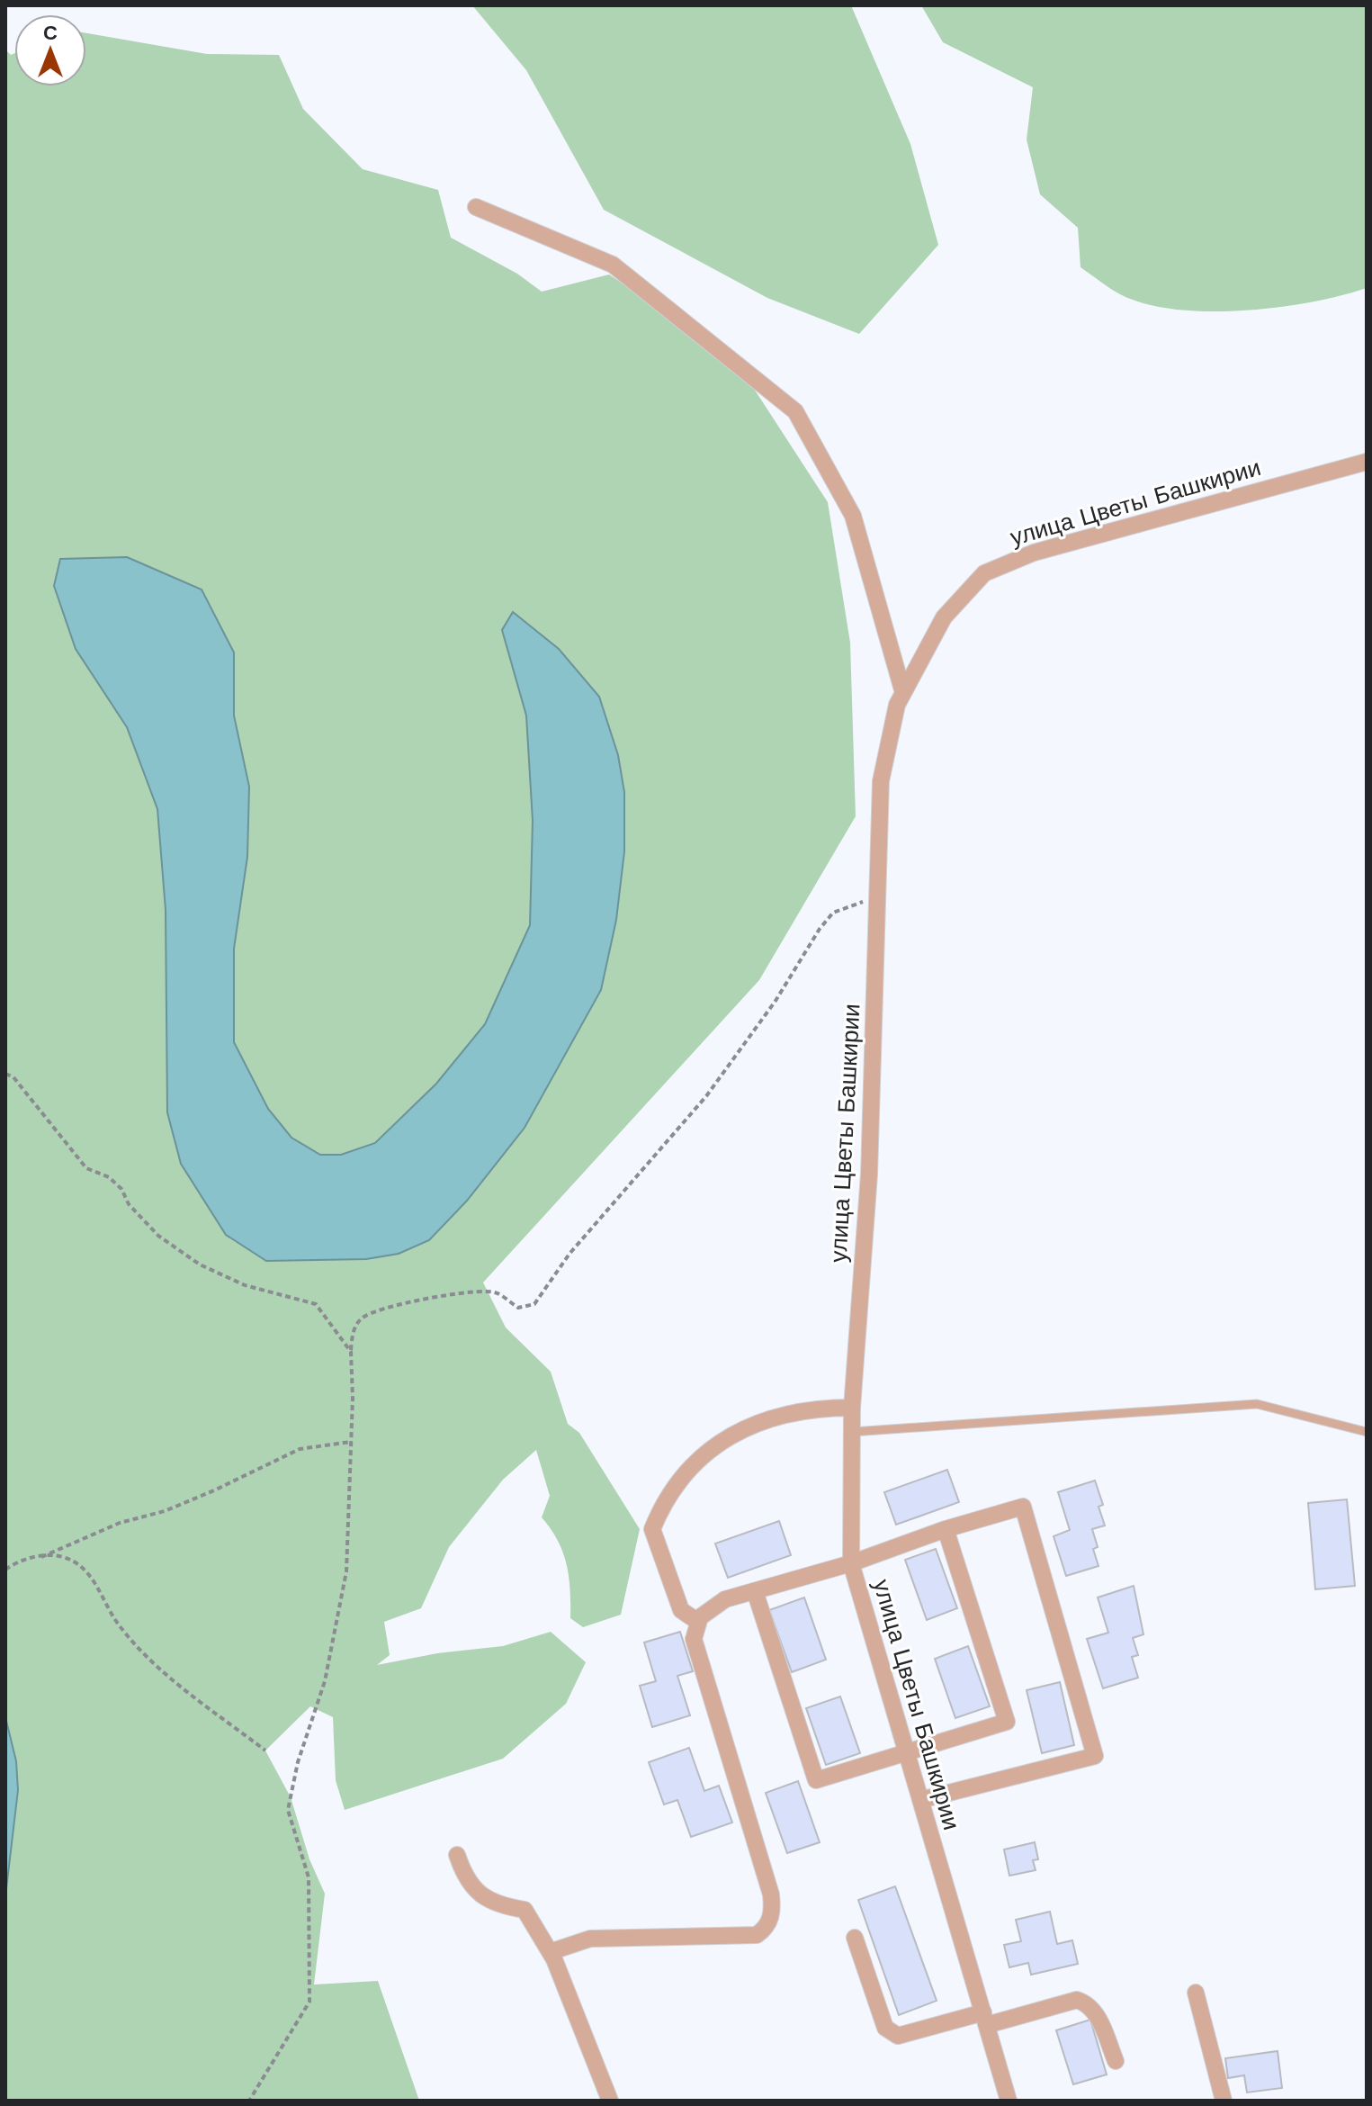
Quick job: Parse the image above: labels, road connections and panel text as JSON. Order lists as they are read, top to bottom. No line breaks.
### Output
{"streets":{"street":["улица Цветы Башкирии"]},"north":"top"}
